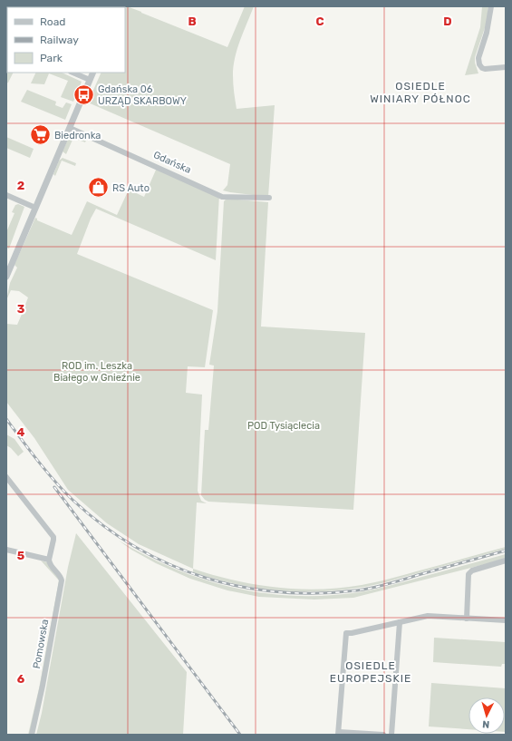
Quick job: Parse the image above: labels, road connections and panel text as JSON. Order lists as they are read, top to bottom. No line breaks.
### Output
{"streets":{"street":["Gdańska","Pomowska"]},"districts":["OSIEDLE WINIARY PÓŁNOC","OSIEDLE EUROPEJSKIE"],"parks":["ROD im. Leszka Białego w Gnieźnie","POD Tysiąclecia"],"places":{"bus stop":["Gdańska 06 URZĄD SKARBOWY"],"supermarket":["Biedronka"],"shop":["RS Auto"]},"legend":["Road","Railway","Park"],"north":"bottom","grid":{"columns":["B","C","D"],"rows":["2","3","4","5","6"]}}
